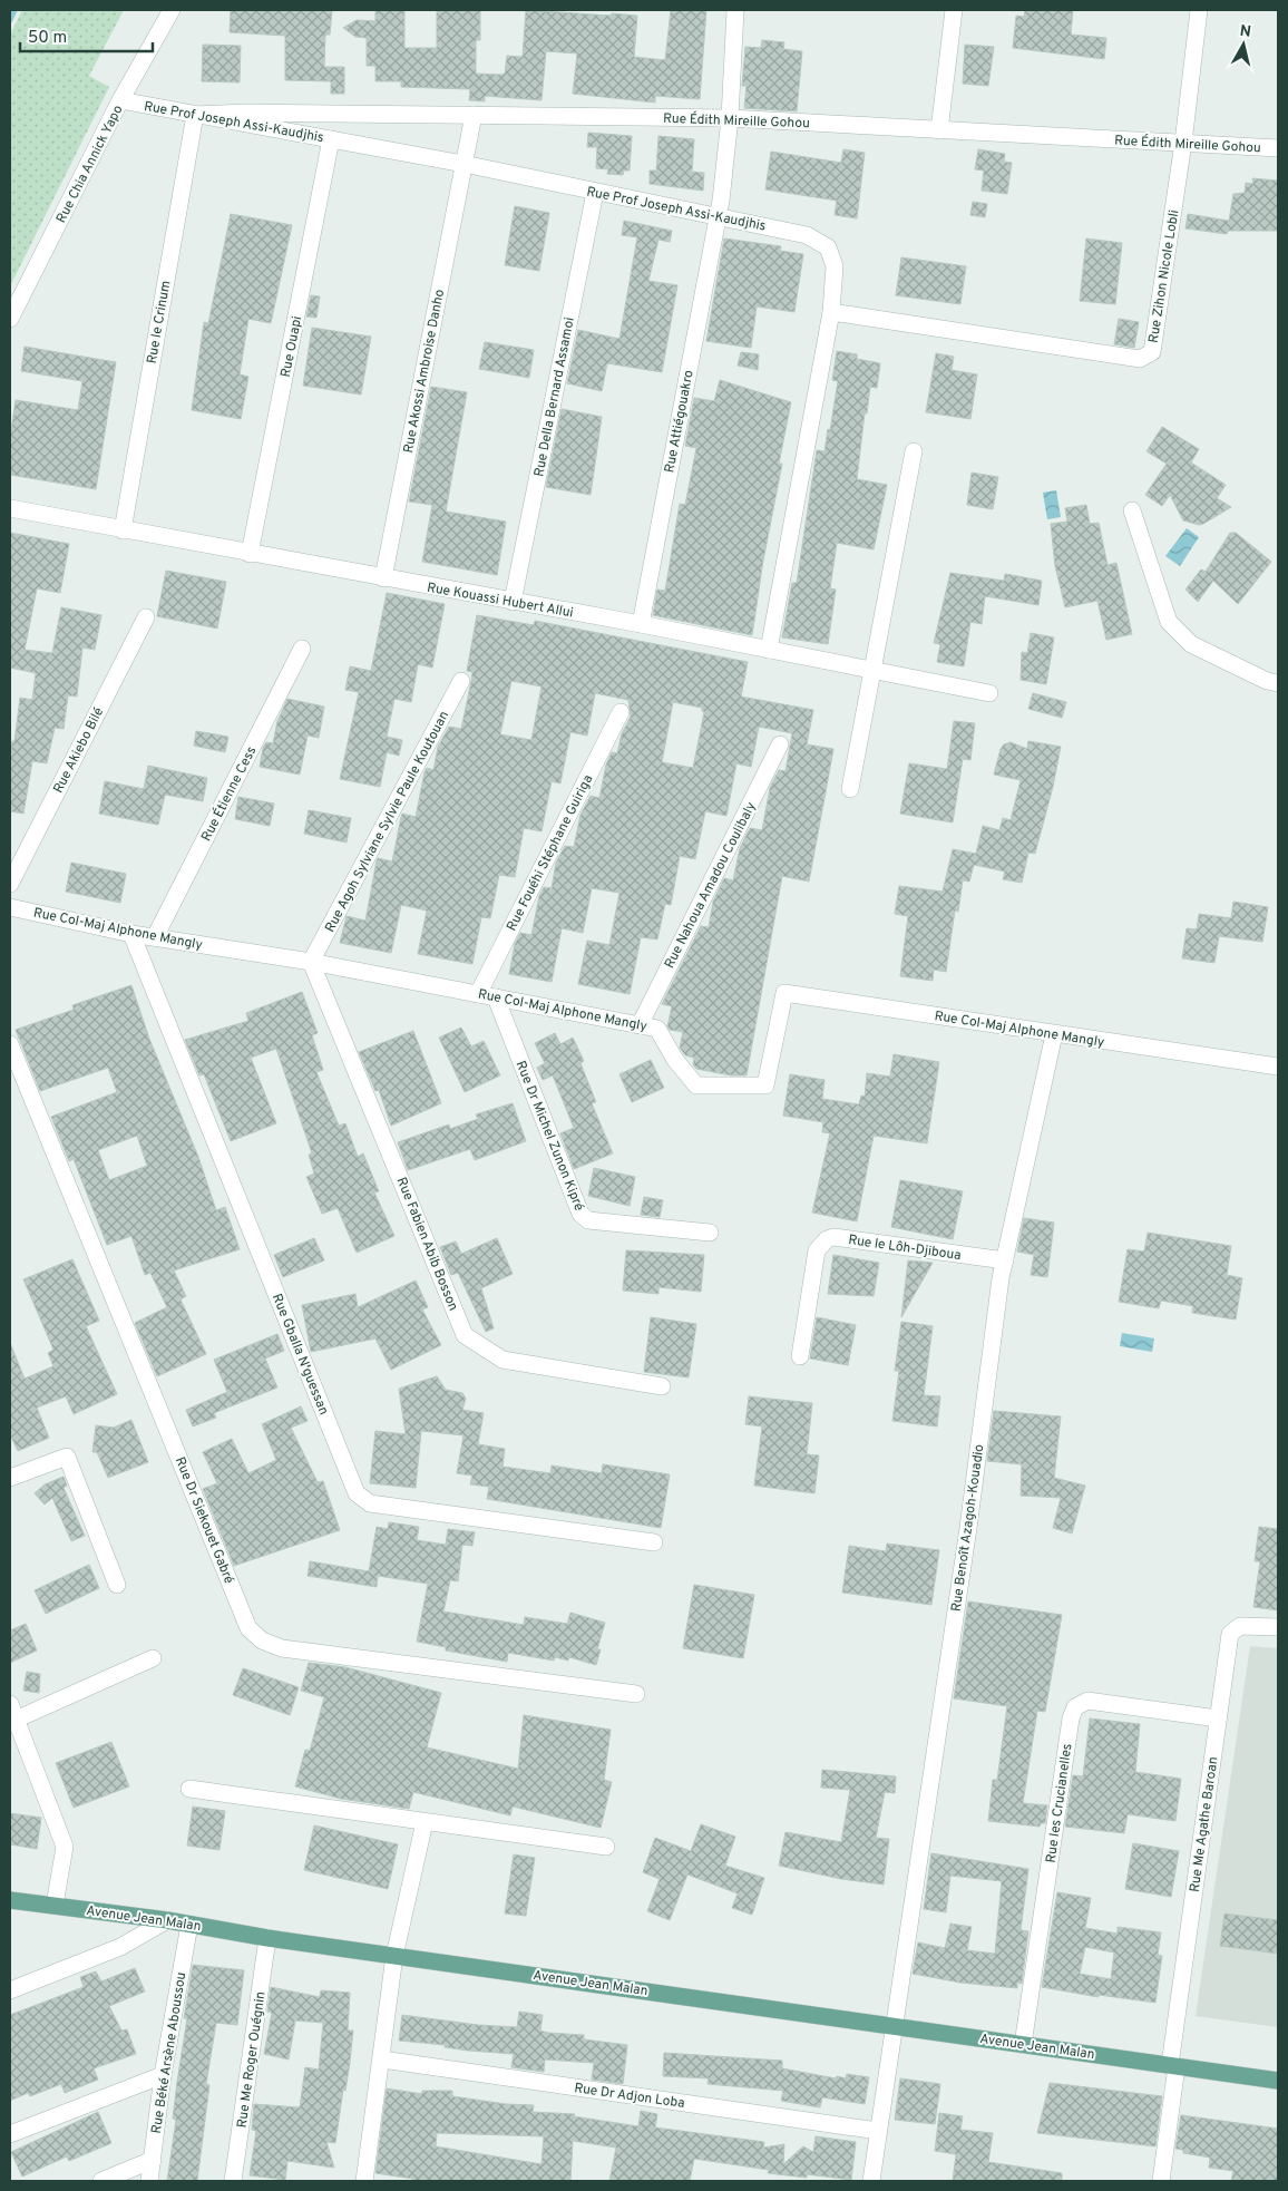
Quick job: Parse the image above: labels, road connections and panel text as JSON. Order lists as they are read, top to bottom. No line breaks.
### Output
{"streets":{"main road":["Avenue Jean Malan"],"street":["Rue Édith Mireille Gohou","Rue Prof Joseph Assi-Kaudjhis","Rue Chia Annick Yapo","Rue Zihon Nicole Lobli","Rue le Crinum","Rue Ouapi","Rue Akossi Ambroise Danho","Rue Della Bernard Assamoi","Rue Attiégouakro","Rue Kouassi Hubert Allui","Rue Akiebo Bilé","Rue Étienne Cess","Rue Agoh Sylviane Sylvie Paule Koutouan","Rue Fouéhi Stéphane Guiriga","Rue Nahoua Amadou Coulibaly","Rue Col-Maj Alphone Mangly","Rue Dr Michel Zunon Kipré","Rue Fabien Abib Bosson","Rue le Lôh-Djiboua","Rue Gballa N'guessan","Rue Dr Siekouet Gabré","Rue Benoît Azagoh-Kouadio","Rue les Crucianelles","Rue Me Agathe Baroan","Rue Béké Arsène Aboussou","Rue Me Roger Ouégnin","Rue Dr Adjon Loba"]},"crossings":[["Rue Édith Mireille Gohou","Rue Prof Joseph Assi-Kaudjhis"],["Rue Édith Mireille Gohou","Rue Zihon Nicole Lobli"],["Rue Édith Mireille Gohou","Rue le Crinum"],["Rue Édith Mireille Gohou","Rue Akossi Ambroise Danho"],["Rue Édith Mireille Gohou","Rue Attiégouakro"],["Rue Prof Joseph Assi-Kaudjhis","Rue Chia Annick Yapo"],["Rue Prof Joseph Assi-Kaudjhis","Rue Zihon Nicole Lobli"],["Rue Prof Joseph Assi-Kaudjhis","Rue le Crinum"],["Rue Prof Joseph Assi-Kaudjhis","Rue Ouapi"],["Rue Prof Joseph Assi-Kaudjhis","Rue Akossi Ambroise Danho"],["Rue Prof Joseph Assi-Kaudjhis","Rue Della Bernard Assamoi"],["Rue Prof Joseph Assi-Kaudjhis","Rue Attiégouakro"],["Rue Prof Joseph Assi-Kaudjhis","Rue Kouassi Hubert Allui"],["Rue le Crinum","Rue Kouassi Hubert Allui"],["Rue Ouapi","Rue Kouassi Hubert Allui"],["Rue Akossi Ambroise Danho","Rue Kouassi Hubert Allui"],["Rue Della Bernard Assamoi","Rue Kouassi Hubert Allui"],["Rue Attiégouakro","Rue Kouassi Hubert Allui"],["Rue Étienne Cess","Rue Col-Maj Alphone Mangly"],["Rue Agoh Sylviane Sylvie Paule Koutouan","Rue Col-Maj Alphone Mangly"],["Rue Agoh Sylviane Sylvie Paule Koutouan","Rue Fabien Abib Bosson"],["Rue Fouéhi Stéphane Guiriga","Rue Col-Maj Alphone Mangly"],["Rue Nahoua Amadou Coulibaly","Rue Col-Maj Alphone Mangly"],["Rue Col-Maj Alphone Mangly","Rue Dr Michel Zunon Kipré"],["Rue Col-Maj Alphone Mangly","Rue Fabien Abib Bosson"],["Rue Col-Maj Alphone Mangly","Rue Gballa N'guessan"],["Rue Col-Maj Alphone Mangly","Rue Benoît Azagoh-Kouadio"],["Rue le Lôh-Djiboua","Rue Benoît Azagoh-Kouadio"],["Rue Benoît Azagoh-Kouadio","Avenue Jean Malan"],["Rue Benoît Azagoh-Kouadio","Rue Dr Adjon Loba"],["Rue les Crucianelles","Rue Me Agathe Baroan"],["Rue les Crucianelles","Avenue Jean Malan"],["Rue Me Agathe Baroan","Avenue Jean Malan"],["Avenue Jean Malan","Rue Béké Arsène Aboussou"],["Avenue Jean Malan","Rue Me Roger Ouégnin"]],"scale_bar":"50 m","north":"top"}
